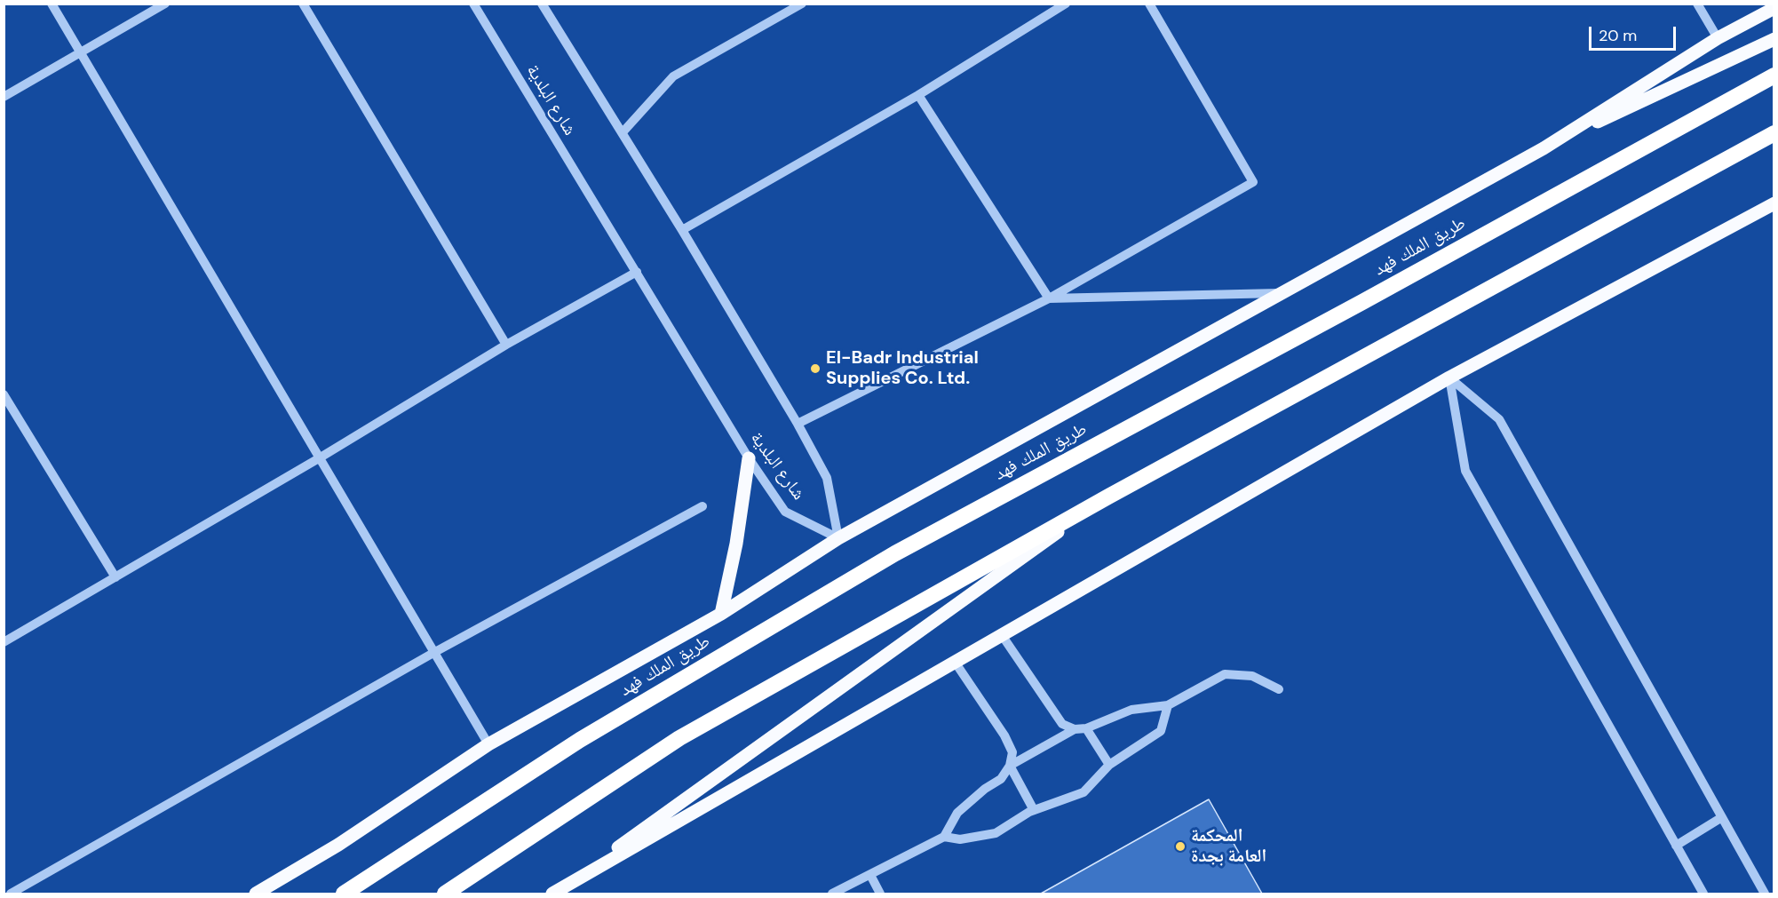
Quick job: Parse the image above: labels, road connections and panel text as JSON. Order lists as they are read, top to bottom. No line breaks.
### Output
{"streets":{"highway":["طريق الملك فهد"],"street":["شارع البلدية"]},"places":["El-Badr Industrial Supplies Co. Ltd.","المحكمة العامة بجدة"],"scale_bar":"20 m"}
